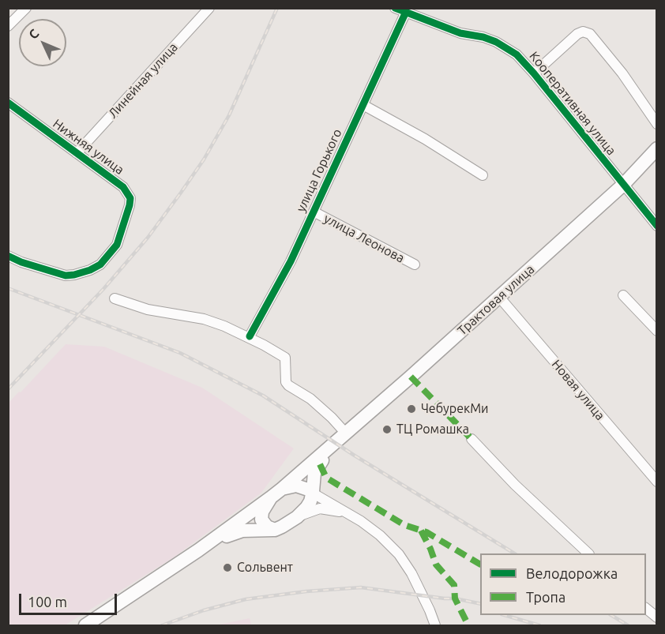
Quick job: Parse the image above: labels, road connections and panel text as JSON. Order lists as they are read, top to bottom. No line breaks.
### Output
{"streets":{"highway":["Трактовая улица"],"street":["Линейная улица","Кооперативная улица","Нижняя улица","улица Горького","улица Леонова","Новая улица"]},"crossings":[["Линейная улица","Нижняя улица"],["Кооперативная улица","улица Горького"],["Кооперативная улица","Трактовая улица"],["улица Горького","улица Леонова"],["Трактовая улица","Новая улица"]],"places":["ЧебурекМи","ТЦ Ромашка","Сольвент"],"legend":["Велодорожка","Тропа"],"scale_bar":"100 m","north":"top left"}
